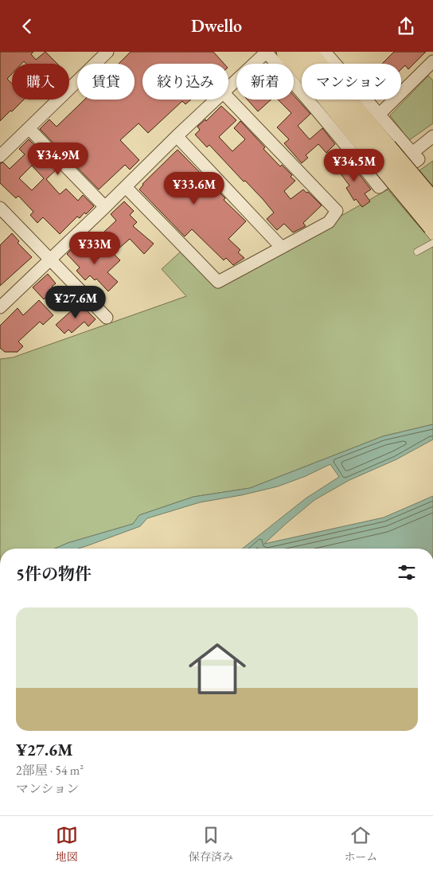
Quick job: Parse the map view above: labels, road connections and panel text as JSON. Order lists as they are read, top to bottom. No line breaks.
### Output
{"page":{"header":"Dwello","chip":["購入","賃貸","絞り込み","新着","マンション"],"price":["¥34.9M","¥34.5M","¥33.6M","¥33M","¥27.6M"],"heading":"5件の物件","list":[{"name":"¥27.6M","note":"2部屋 · 54 m² · マンション"}],"tabs":["地図","保存済み","ホーム"]}}
